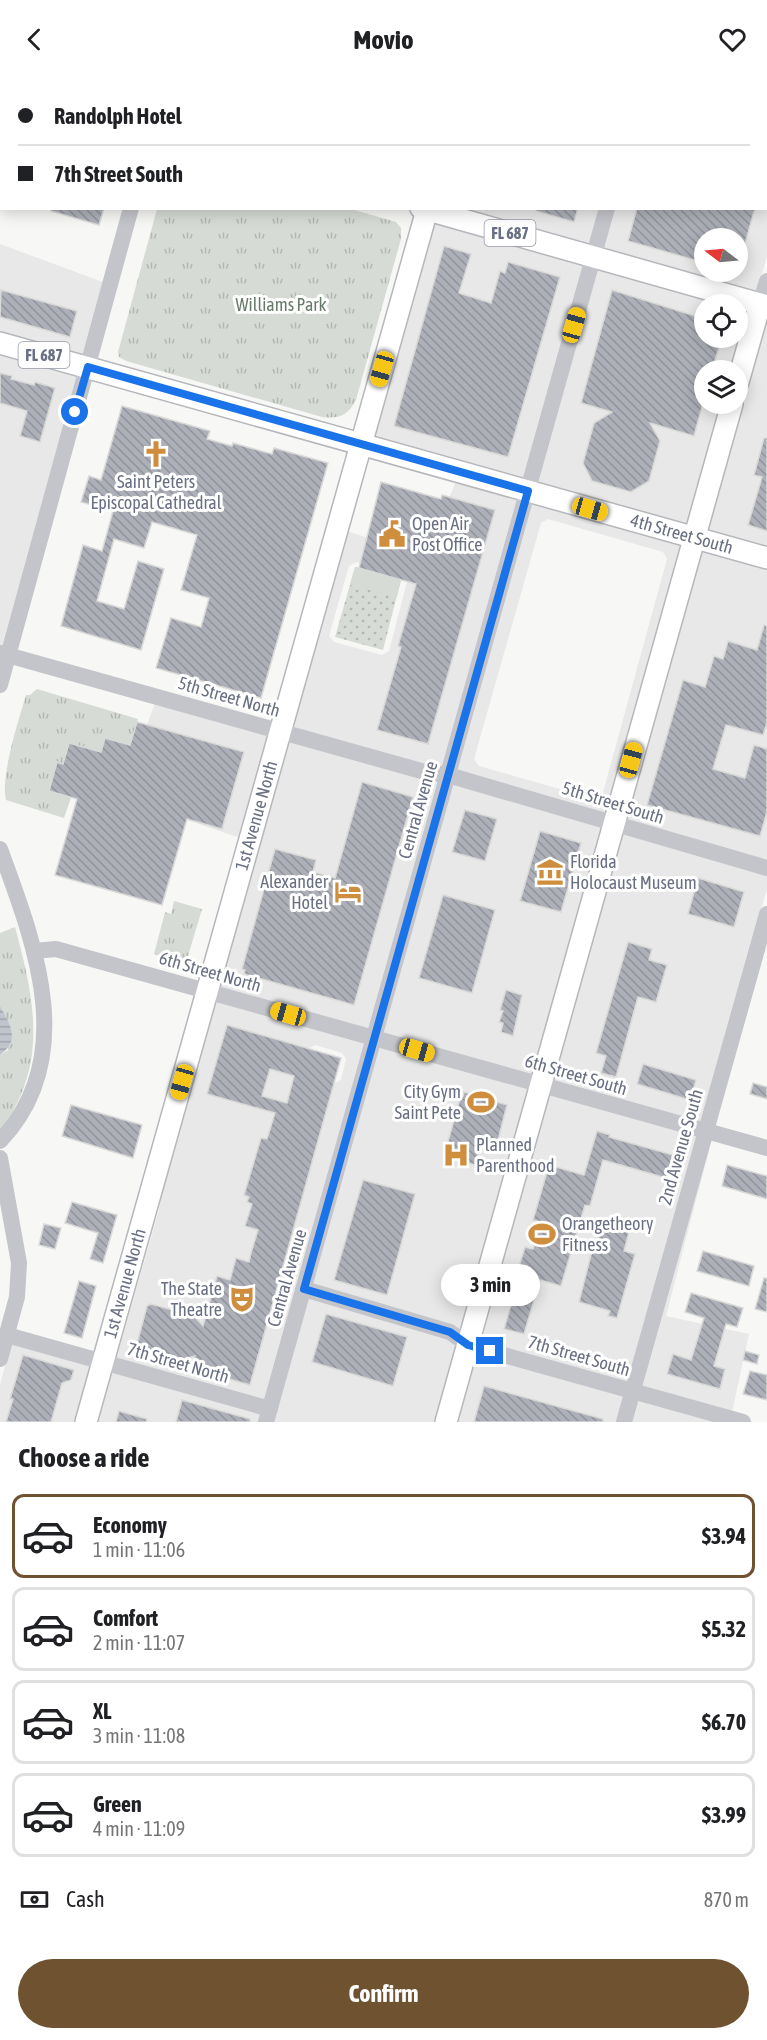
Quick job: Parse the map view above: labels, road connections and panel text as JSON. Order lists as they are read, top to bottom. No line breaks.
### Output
{"streets":{"main road":["FL 687","4th Street South","1st Avenue North"],"street":["5th Street North","5th Street South","Central Avenue","6th Street North","6th Street South","2nd Avenue South","7th Street South","7th Street North"]},"crossings":[["FL 687","4th Street South"],["FL 687","Central Avenue"],["FL 687","1st Avenue North"],["4th Street South","Central Avenue"],["5th Street North","5th Street South"],["5th Street North","Central Avenue"],["5th Street North","1st Avenue North"],["5th Street South","Central Avenue"],["Central Avenue","6th Street North"],["Central Avenue","6th Street South"],["Central Avenue","7th Street South"],["Central Avenue","7th Street North"],["1st Avenue North","6th Street North"],["1st Avenue North","7th Street North"],["6th Street North","6th Street South"],["6th Street South","2nd Avenue South"],["2nd Avenue South","7th Street South"]],"parks":["Williams Park"],"places":{"church":["Saint Peters Episcopal Cathedral"],"public building":["Open Air Post Office"],"museum":["Florida Holocaust Museum"],"hotel":["Alexander Hotel"],"sports":["City Gym Saint Pete","Orangetheory Fitness"],"hospital":["Planned Parenthood"],"theatre":["The State Theatre"]},"north":"left","page":{"header":"Movio","banner":["Randolph Hotel","7th Street South"],"bubble":"3 min","heading":"Choose a ride","list":[{"name":"Economy","note":"1 min · 11:06","value":"$3.94"},{"name":"Comfort","note":"2 min · 11:07","value":"$5.32"},{"name":"XL","note":"3 min · 11:08","value":"$6.70"},{"name":"Green","note":"4 min · 11:09","value":"$3.99"}],"pay":["Cash","870 m"],"buttons":"Confirm"}}
